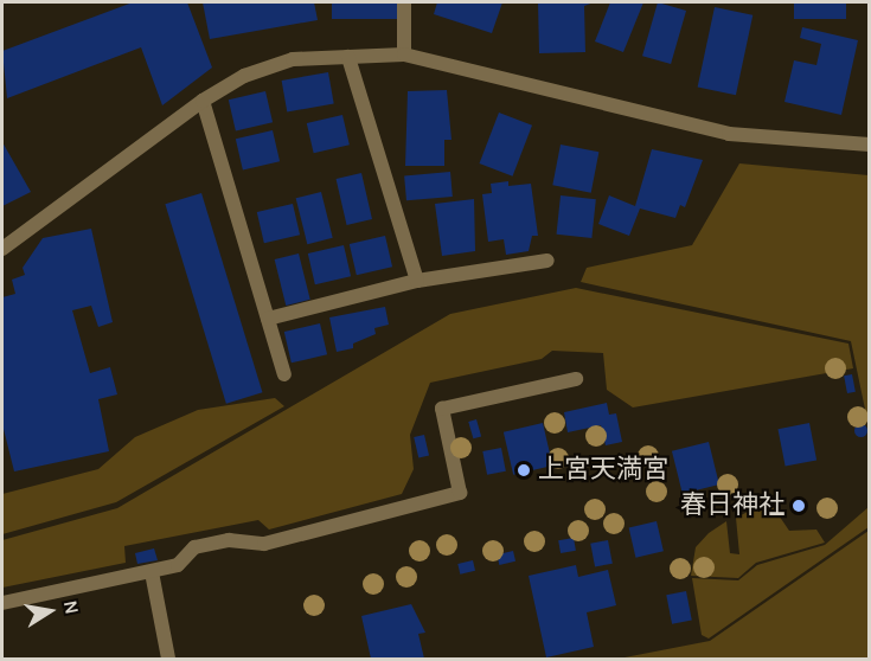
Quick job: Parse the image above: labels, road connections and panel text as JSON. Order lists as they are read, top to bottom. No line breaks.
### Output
{"places":["上宮天満宮","春日神社"],"north":"right"}
